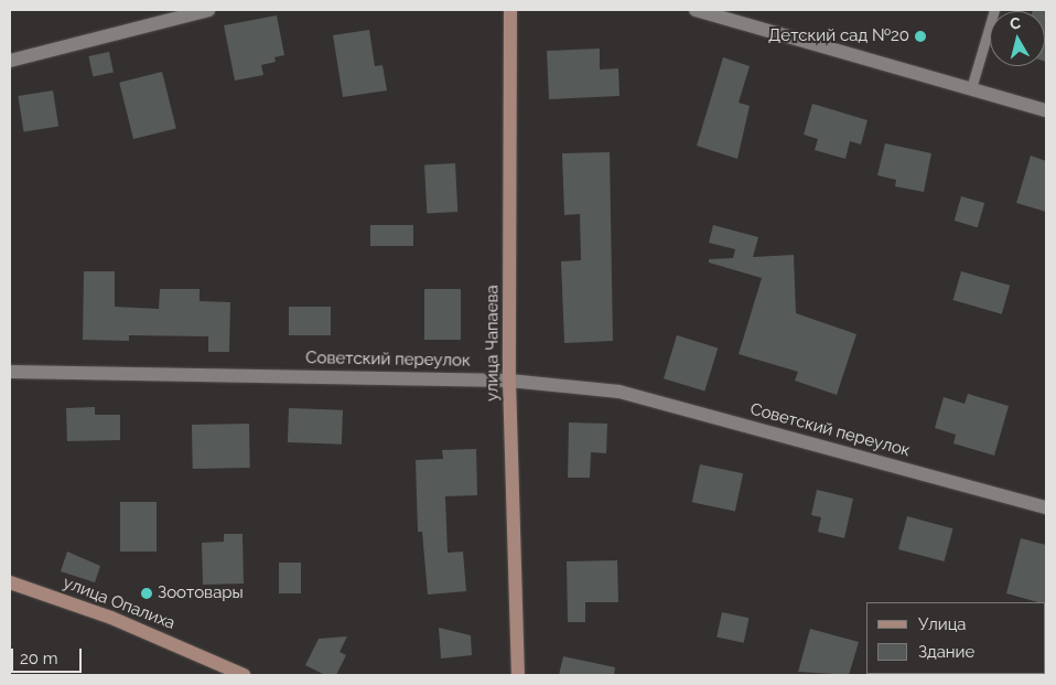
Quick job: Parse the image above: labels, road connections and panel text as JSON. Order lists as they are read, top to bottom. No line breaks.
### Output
{"streets":{"street":["улица Чапаева","Советский переулок","улица Опалиха"]},"crossings":[["улица Чапаева","Советский переулок"]],"places":["Детский сад №20","Зоотовары"],"legend":["Улица","Здание"],"scale_bar":"20 m","north":"top"}
